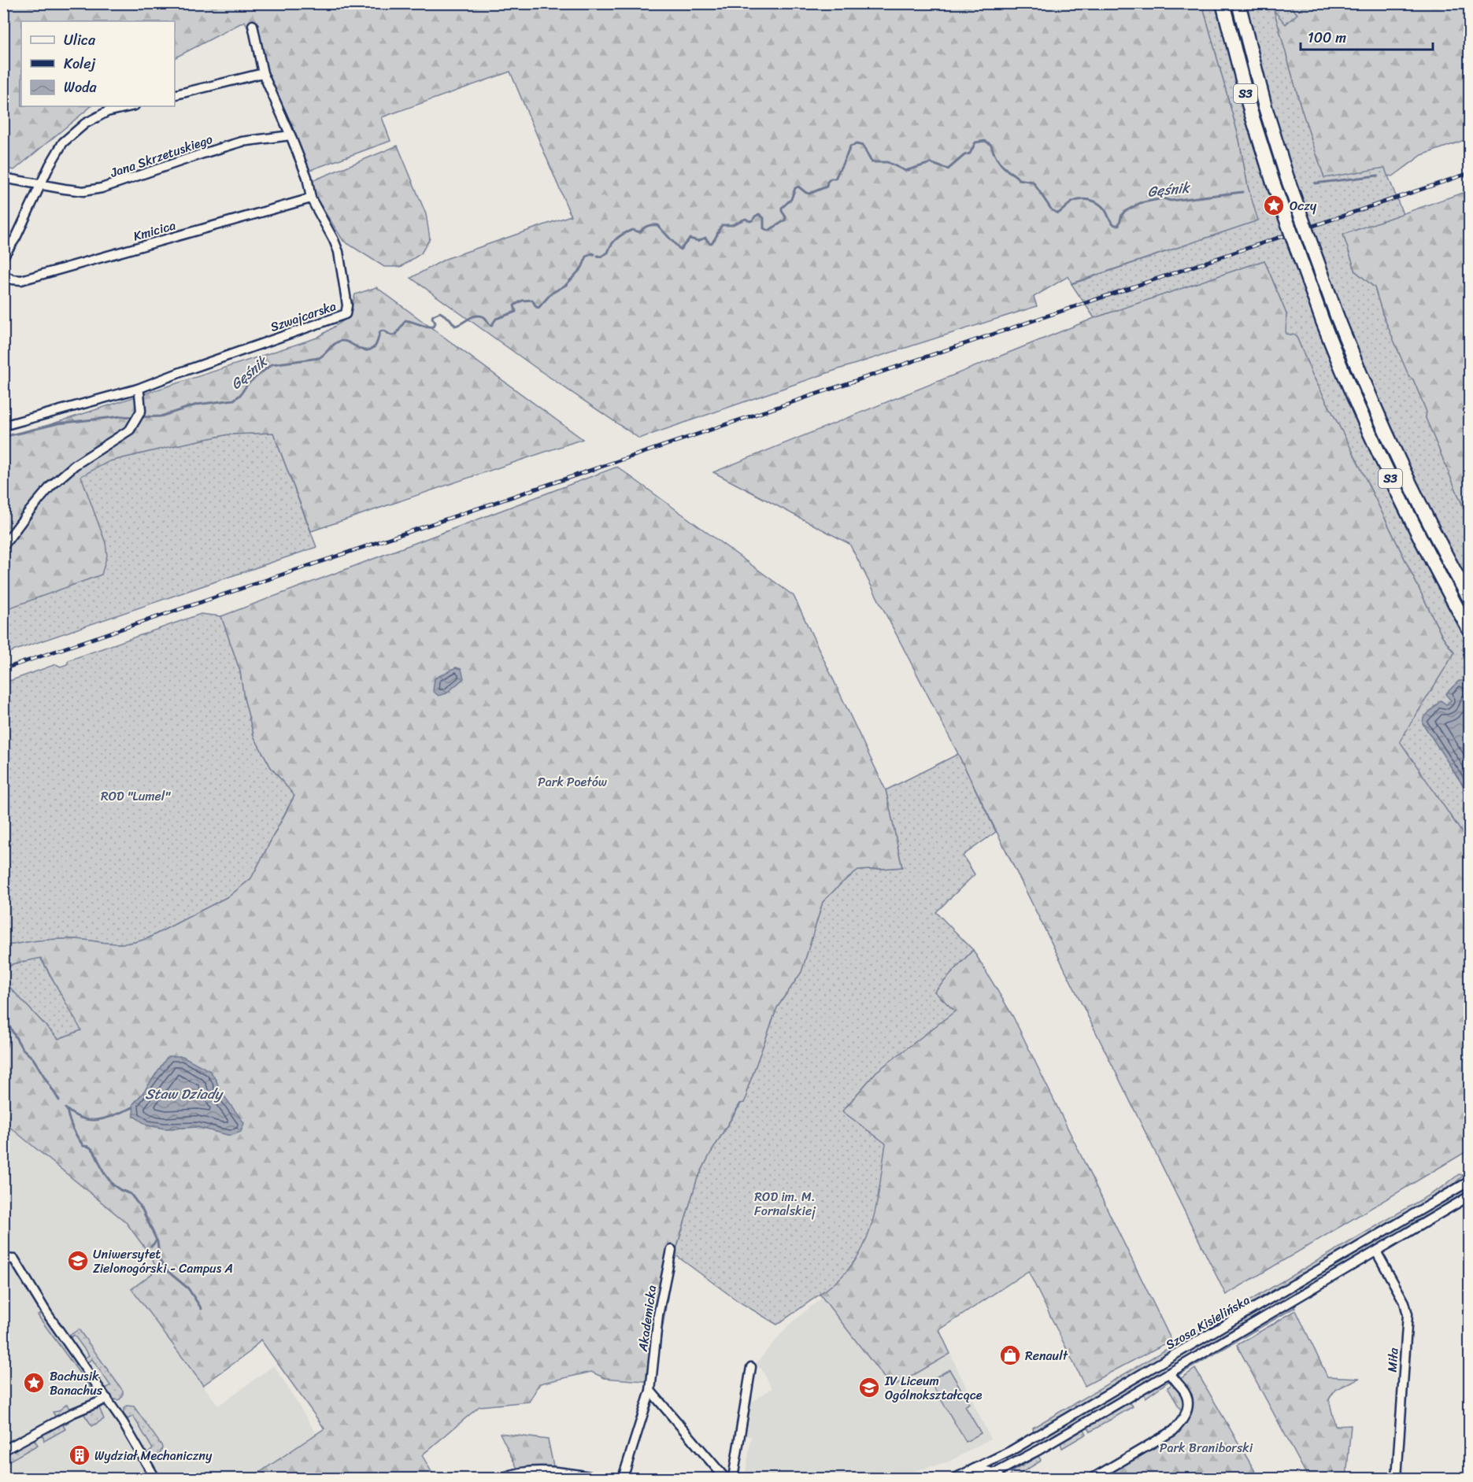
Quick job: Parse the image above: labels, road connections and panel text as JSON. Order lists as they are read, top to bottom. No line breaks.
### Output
{"streets":{"highway":["S3"],"street":["Jana Skrzetuskiego","Kmicica","Szwajcarska","Akademicka","Szosa Kisielińska","Miła"]},"crossings":[["Jana Skrzetuskiego","Szwajcarska"],["Kmicica","Szwajcarska"],["Szosa Kisielińska","Miła"]],"water":["Gęśnik","Staw Dziady"],"parks":["Park Poetów","ROD \"Lumel\"","ROD im. M. Fornalskiej","Park Braniborski"],"places":{"place":["Oczy","Bachusik Banachus"],"school or university":["Uniwersytet Zielonogórski - Campus A","IV Liceum Ogólnokształcące"],"shop":["Renault"],"building":["Wydział Mechaniczny"]},"legend":["Ulica","Kolej","Woda"],"scale_bar":"100 m"}
